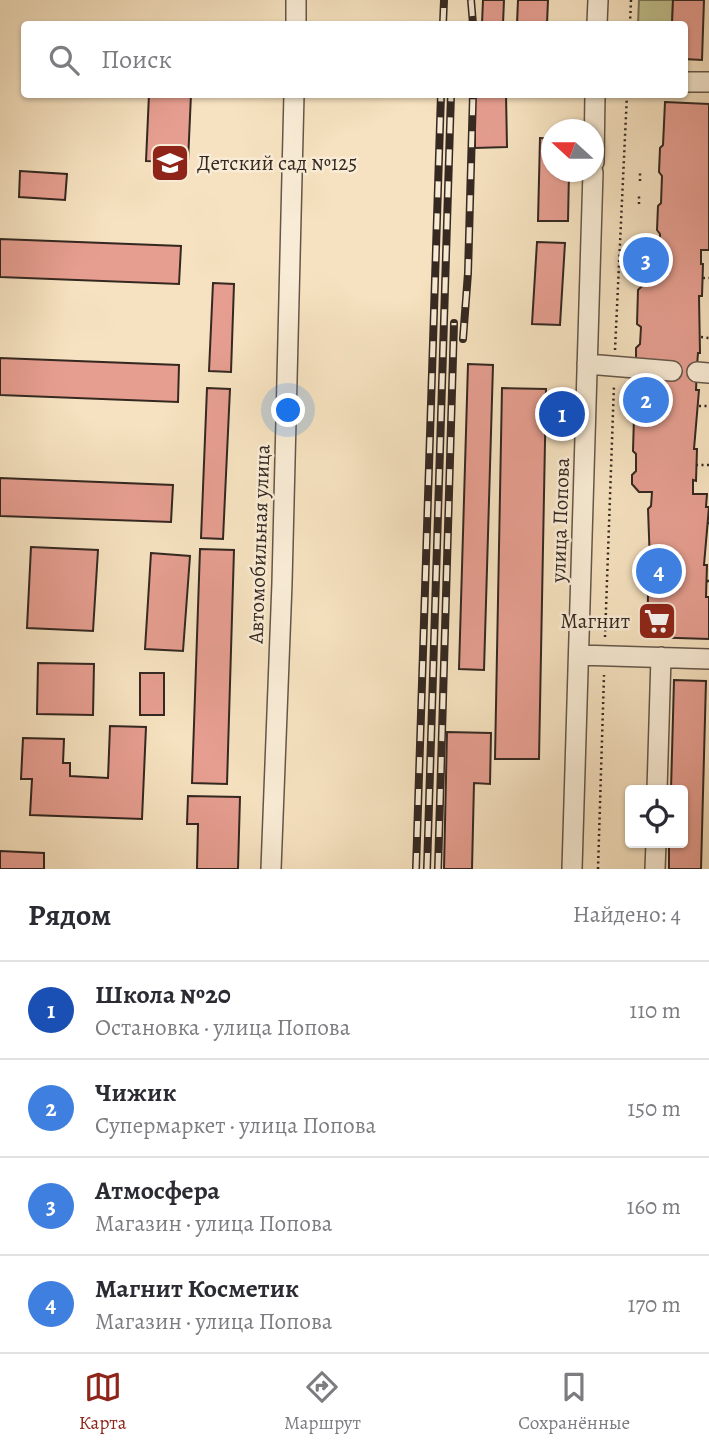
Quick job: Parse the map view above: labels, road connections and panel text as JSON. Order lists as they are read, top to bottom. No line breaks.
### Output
{"streets":{"street":["улица Попова","Автомобильная улица"]},"places":{"school or university":["Детский сад №125"],"supermarket":["Магнит"]},"north":"left","page":{"search":"Поиск","pins":["3","2","1","4"],"heading":["Рядом","Найдено: 4"],"list":[{"mark":"1","name":"Школа №20","note":"Остановка · улица Попова","value":"110 m"},{"mark":"2","name":"Чижик","note":"Супермаркет · улица Попова","value":"150 m"},{"mark":"3","name":"Атмосфера","note":"Магазин · улица Попова","value":"160 m"},{"mark":"4","name":"Магнит Косметик","note":"Магазин · улица Попова","value":"170 m"}],"nav":["Карта","Маршрут","Сохранённые"]}}
